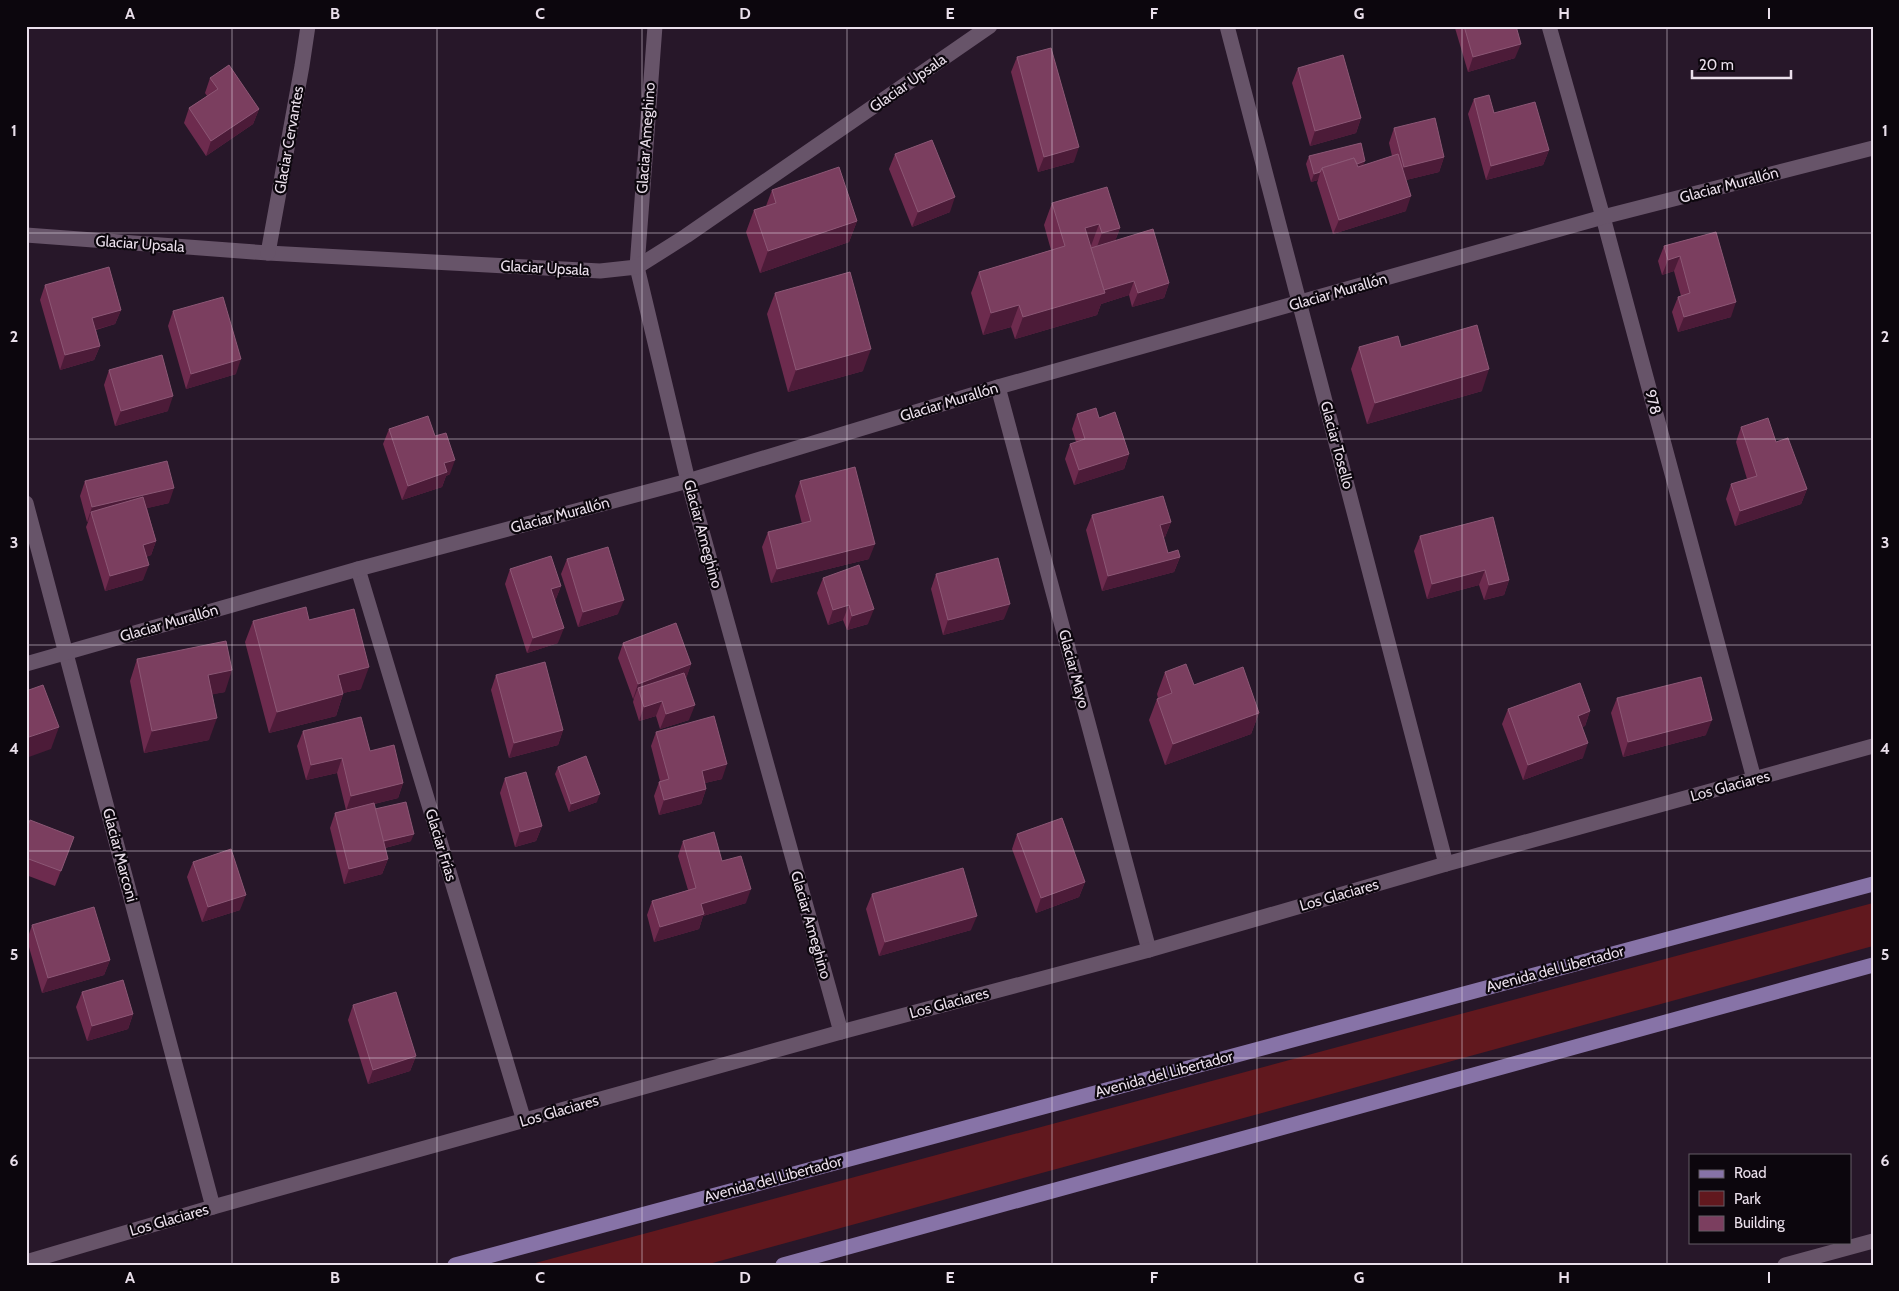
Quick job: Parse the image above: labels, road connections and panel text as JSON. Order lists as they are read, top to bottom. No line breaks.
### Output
{"streets":{"main road":["Avenida del Libertador"],"street":["Glaciar Upsala","Glaciar Ameghino","Glaciar Cervantes","Glaciar Murallón","978","Glaciar Tosello","Glaciar Mayo","Los Glaciares","Glaciar Frías","Glaciar Marconi"]},"crossings":[["Glaciar Upsala","Glaciar Ameghino"],["Glaciar Upsala","Glaciar Cervantes"],["Glaciar Ameghino","Glaciar Murallón"],["Glaciar Ameghino","Los Glaciares"],["Glaciar Murallón","978"],["Glaciar Murallón","Glaciar Tosello"],["Glaciar Murallón","Glaciar Mayo"],["Glaciar Murallón","Glaciar Frías"],["Glaciar Murallón","Glaciar Marconi"],["978","Los Glaciares"],["Glaciar Tosello","Los Glaciares"],["Glaciar Mayo","Los Glaciares"],["Los Glaciares","Glaciar Frías"],["Los Glaciares","Glaciar Marconi"]],"legend":["Road","Park","Building"],"scale_bar":"20 m","grid":{"columns":["A","B","C","D","E","F","G","H","I"],"rows":["1","2","3","4","5","6"]}}
